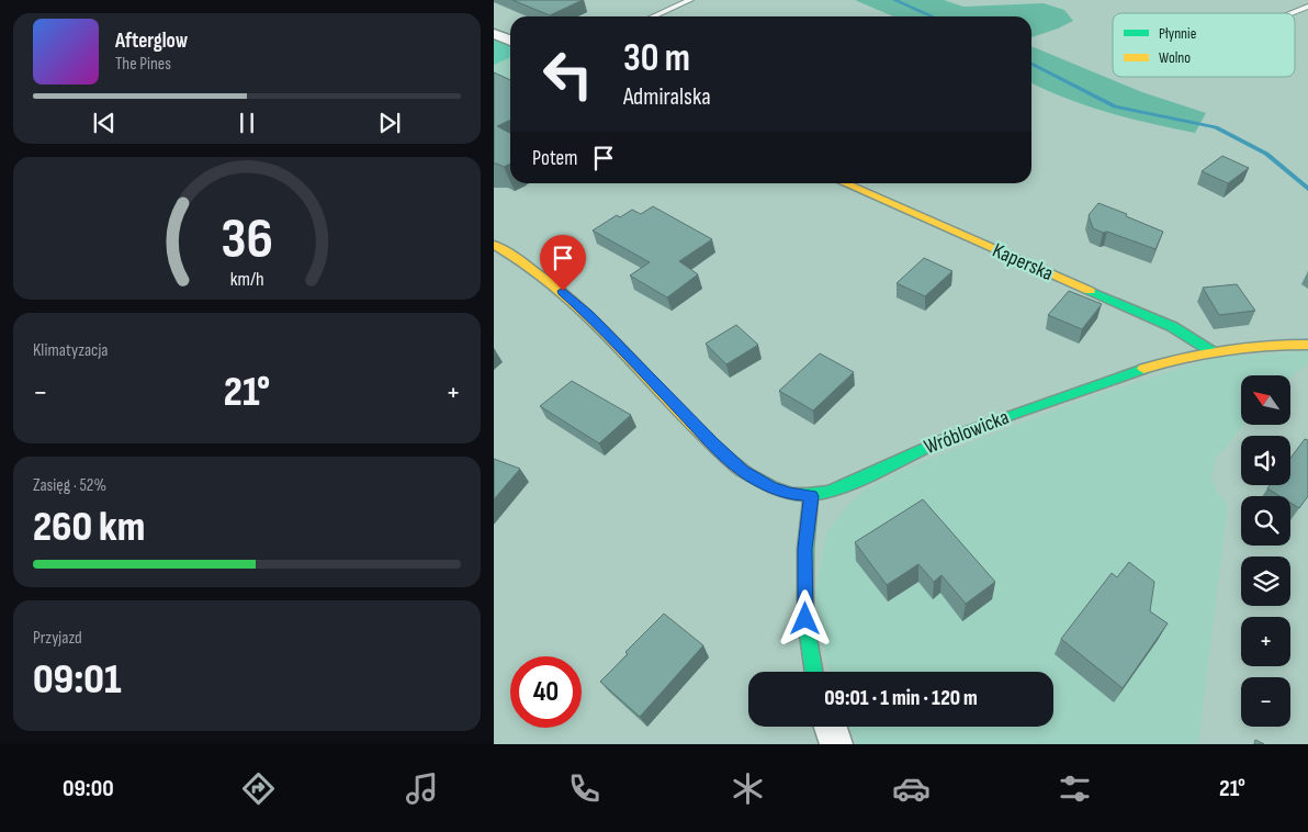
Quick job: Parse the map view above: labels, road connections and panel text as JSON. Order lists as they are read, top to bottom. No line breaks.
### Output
{"streets":{"street":["Kaperska","Wróblowicka"]},"crossings":[["Kaperska","Wróblowicka"]],"legend":["Płynnie","Wolno"],"north":"top left","page":{"turn":["30 m","Admiralska"],"song":["Afterglow","The Pines"],"then":"Potem","tile":["Klimatyzacja",["Zasięg · 52%","260 km"],["Przyjazd","09:01"]],"heat":["−","21°","+"],"map_buttons":["+","−"],"limit":"40","trip":"09:01 · 1 min · 120 m","tabs":["09:00","21°"],"gauge":["36","km/h"]}}
